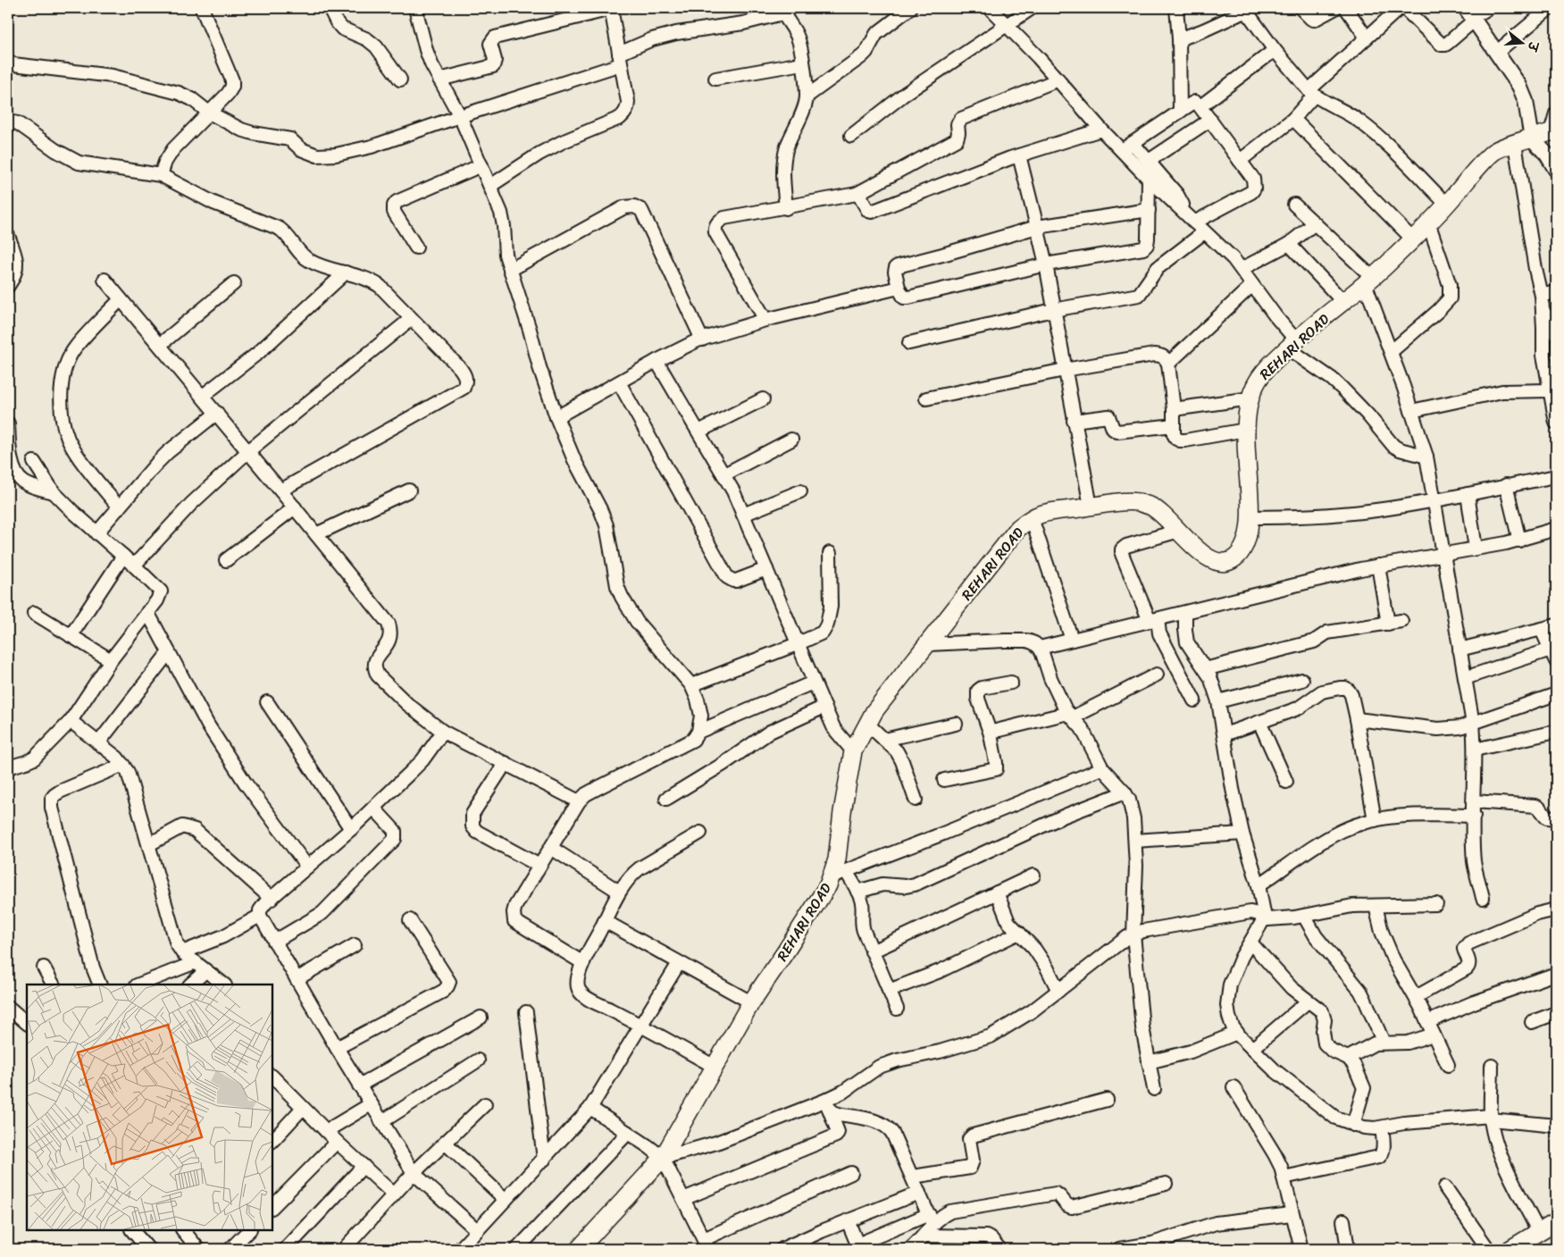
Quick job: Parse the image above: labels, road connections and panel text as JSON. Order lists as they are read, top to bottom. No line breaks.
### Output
{"streets":{"main road":["REHARI ROAD"]},"north":"right"}
